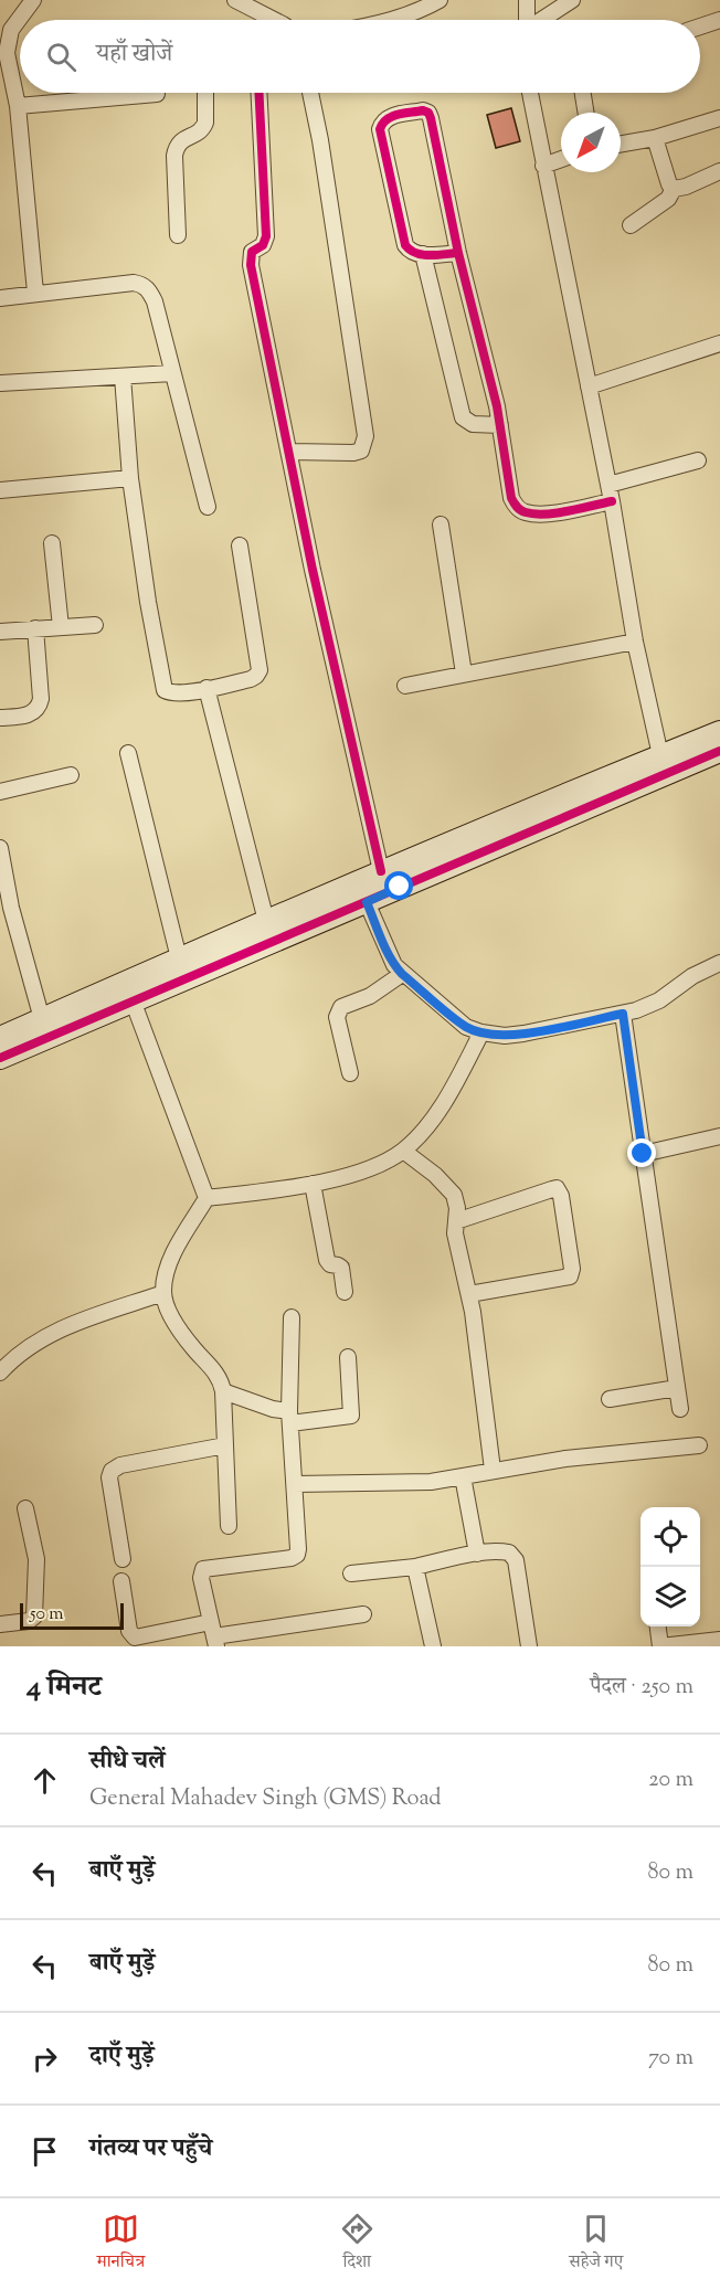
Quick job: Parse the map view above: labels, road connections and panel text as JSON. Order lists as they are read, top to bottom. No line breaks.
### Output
{"scale_bar":"50 m","north":"bottom left","page":{"search":"यहाँ खोजें","scale":"50 m","heading":["4 मिनट","पैदल · 250 m"],"list":[["सीधे चलें","General Mahadev Singh (GMS) Road","20 m"],["बाएँ मुड़ें","80 m"],["बाएँ मुड़ें","80 m"],["दाएँ मुड़ें","70 m"],"गंतव्य पर पहुँचे"],"nav":["मानचित्र","दिशा","सहेजे गए"]}}
